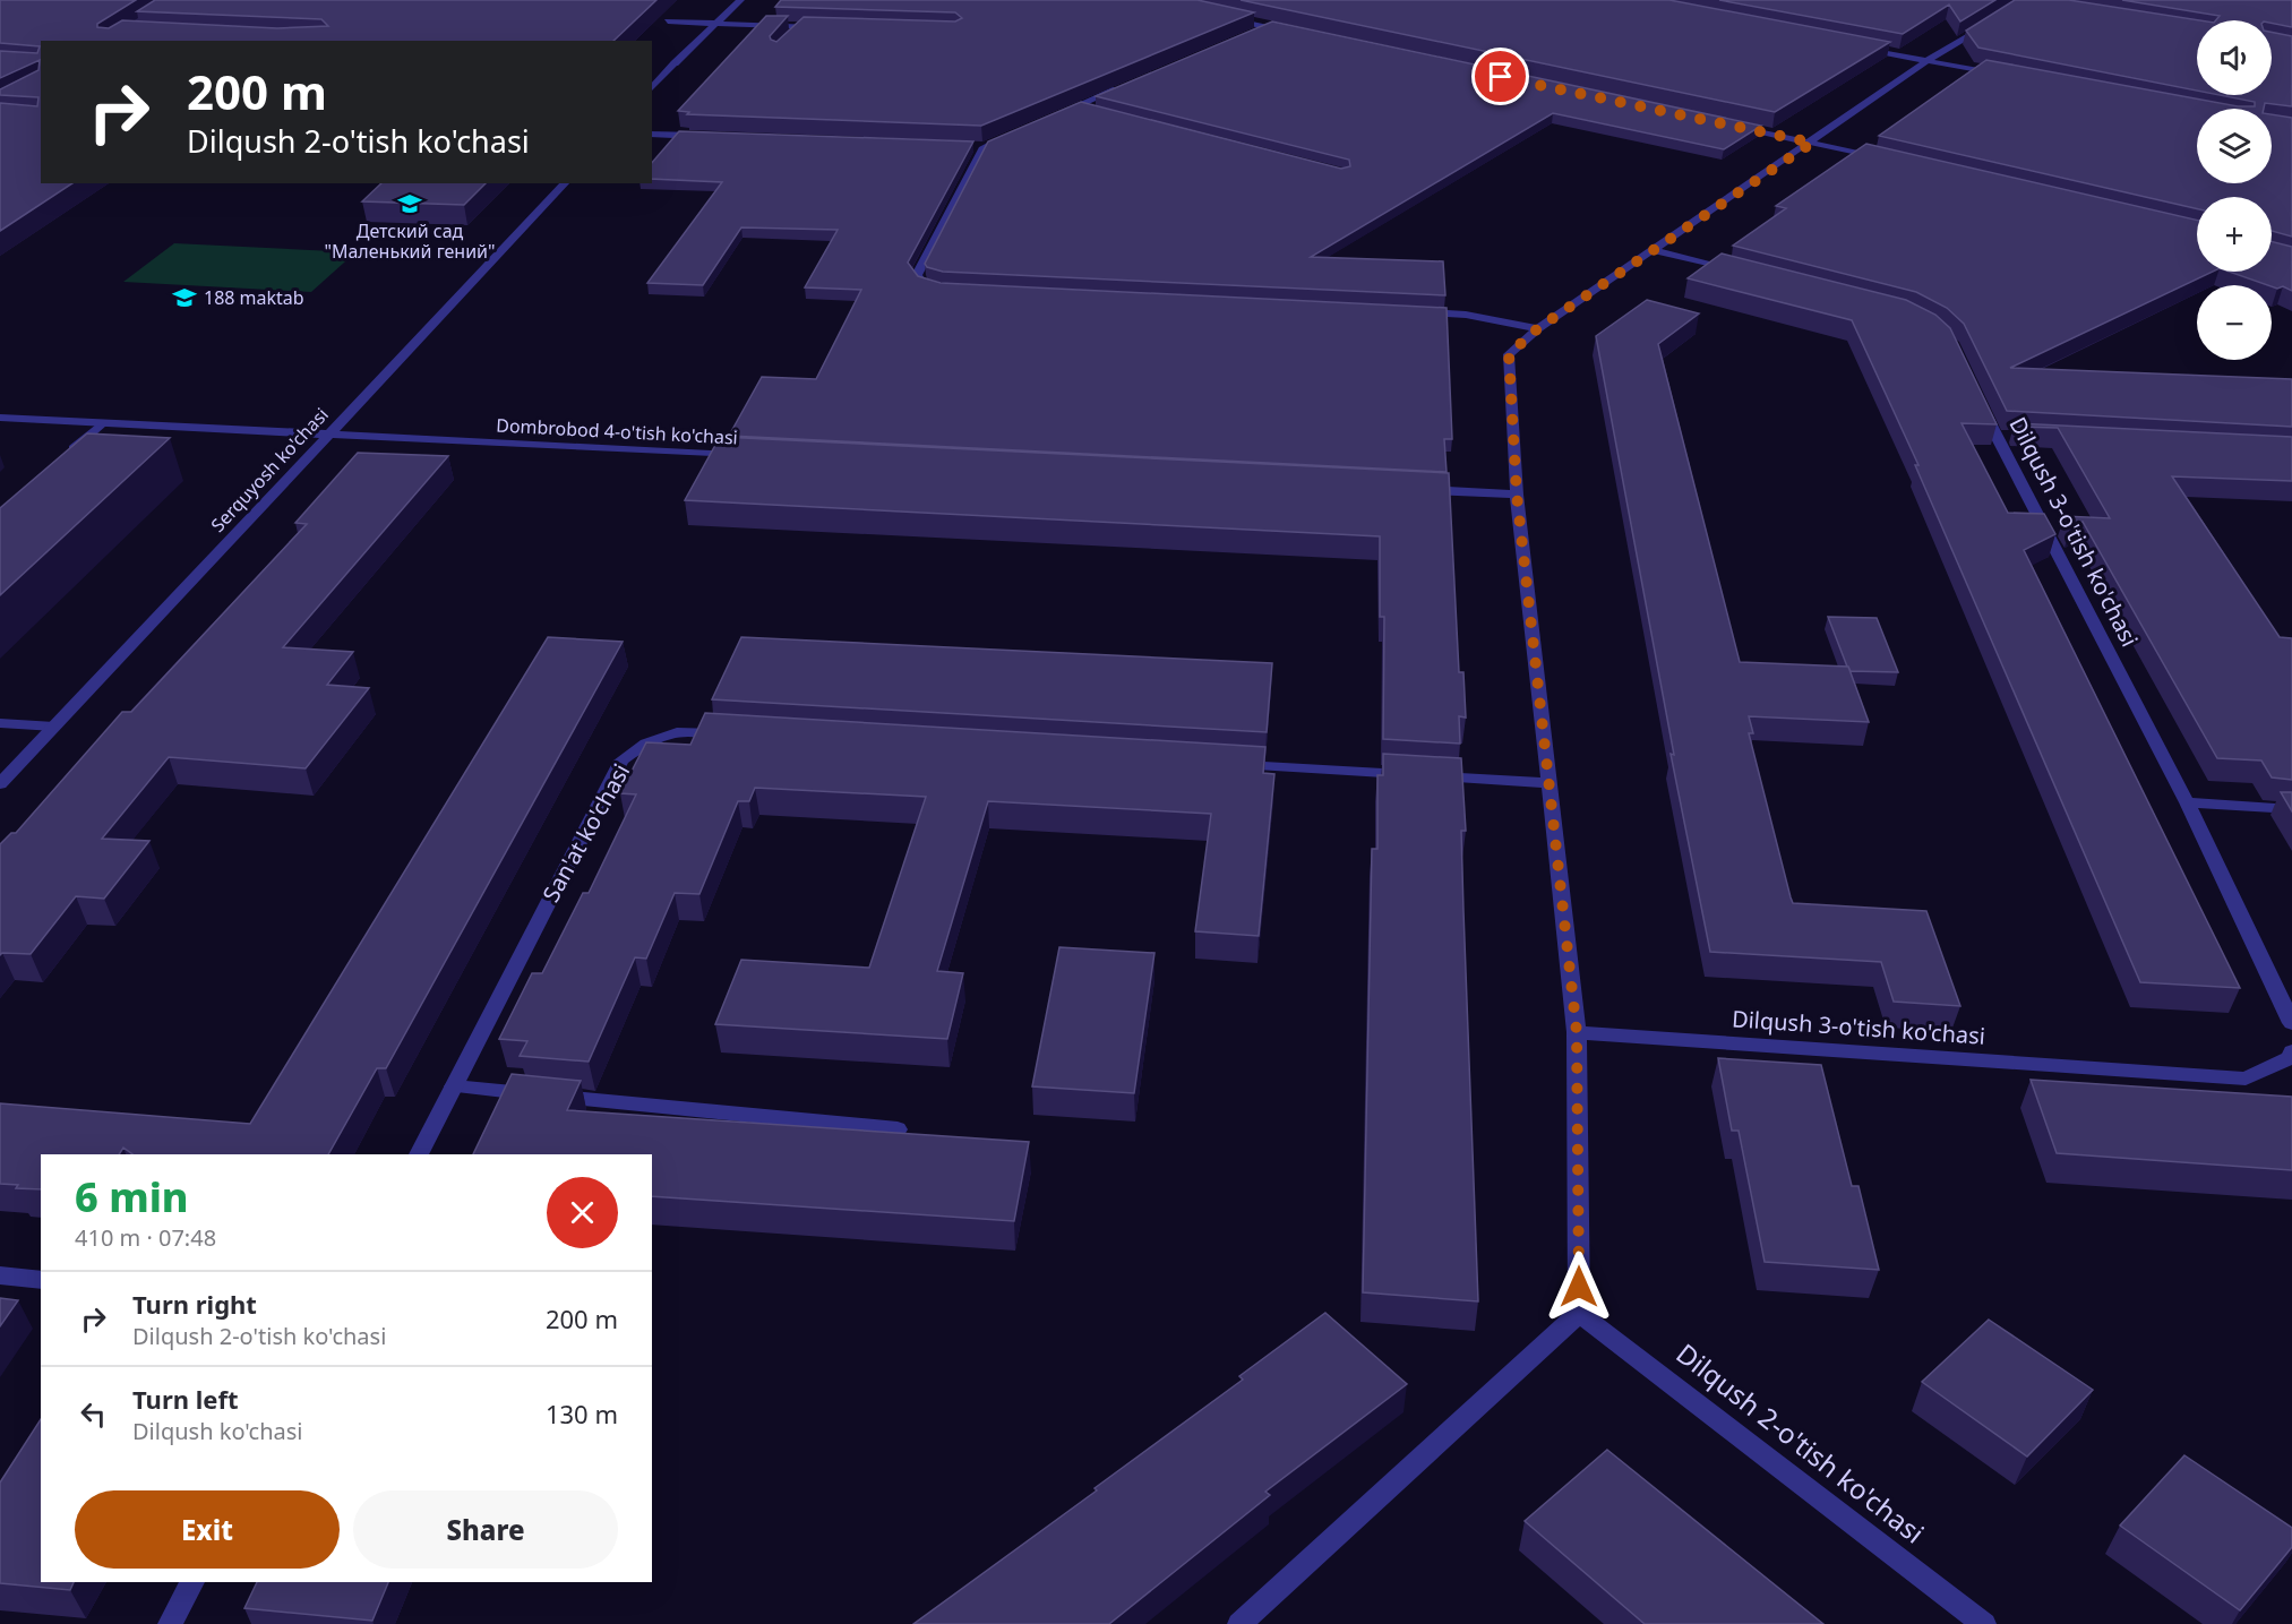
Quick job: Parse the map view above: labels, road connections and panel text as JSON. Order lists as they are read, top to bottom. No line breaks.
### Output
{"streets":{"street":["Dombrobod 4-o'tish ko'chasi","Serquyosh ko'chasi","Dilqush 3-o'tish ko'chasi","San'at ko'chasi","Dilqush 2-o'tish ko'chasi"]},"crossings":[["Dombrobod 4-o'tish ko'chasi","Serquyosh ko'chasi"]],"places":{"school or university":["Детский сад \"Маленький гений\"","188 maktab"]},"page":{"map_buttons":["+","−"],"turn":["200 m","Dilqush 2-o'tish ko'chasi"],"heading":["6 min","410 m · 07:48"],"list":[{"name":"Turn right","note":"Dilqush 2-o'tish ko'chasi","value":"200 m"},{"name":"Turn left","note":"Dilqush ko'chasi","value":"130 m"}],"buttons":["Exit","Share"]}}
